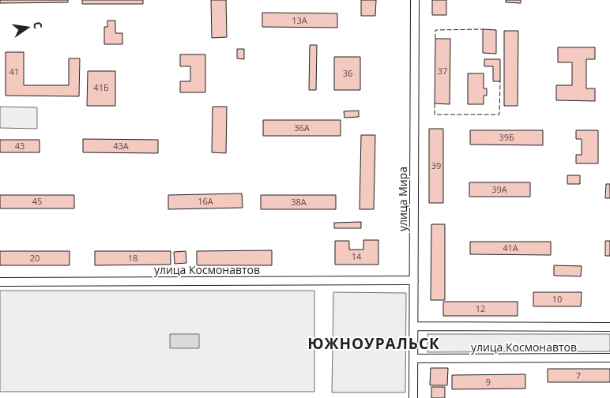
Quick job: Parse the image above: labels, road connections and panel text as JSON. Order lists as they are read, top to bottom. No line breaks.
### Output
{"streets":{"street":["улица Мира","улица Космонавтов"]},"crossings":[["улица Мира","улица Космонавтов"]],"districts":["ЮЖНОУРАЛЬСК"],"house_numbers":["13А","37","41","36","41Б","36А","39Б","43","43А","39","39А","45","16А","38А","41А","14","20","18","10","12","7","9"],"north":"right"}
